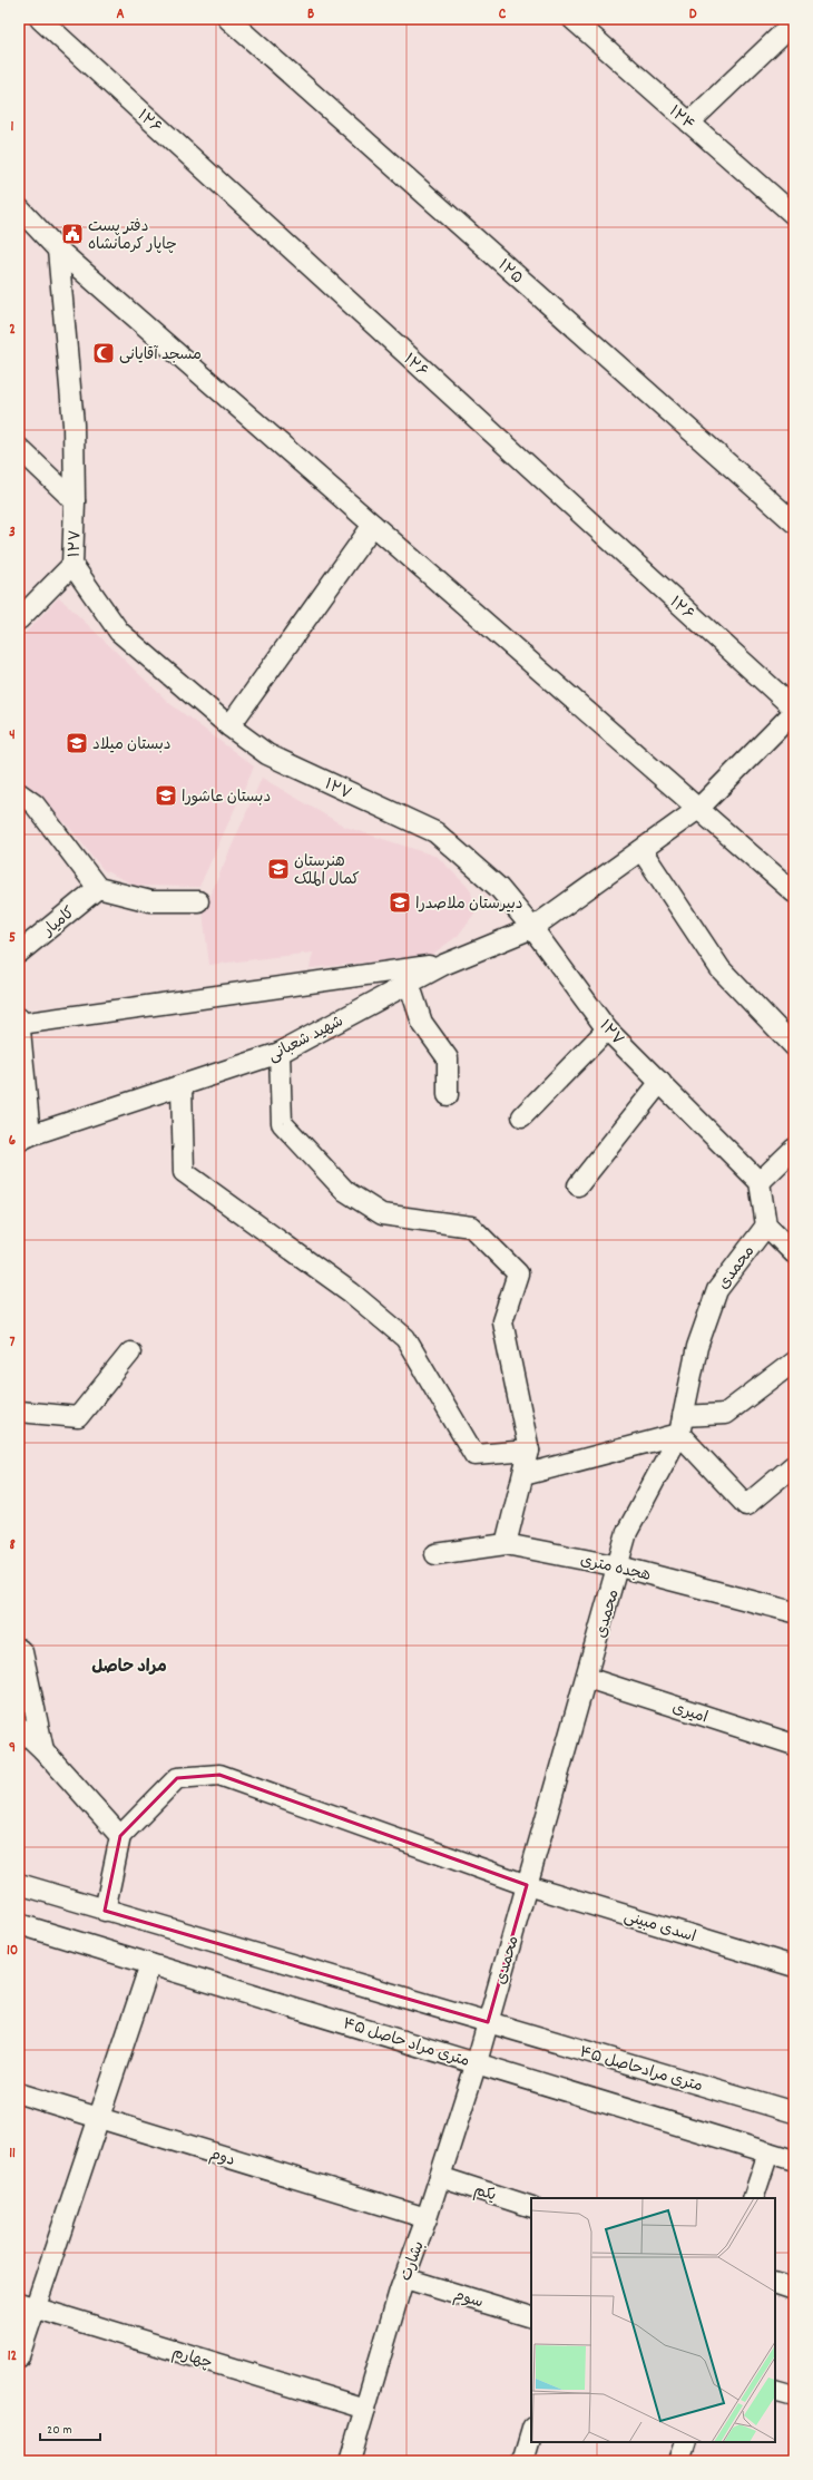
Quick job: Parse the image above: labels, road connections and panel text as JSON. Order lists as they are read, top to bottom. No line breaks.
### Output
{"streets":{"street":["۱۲۴","۱۲۶","۱۲۵","۱۲۷","کامیار","شهید شعبانی","محمدی","هجده متری","امیری","اسدی مبینی","۴۵ متری مراد حاصل","۴۵ متری مرادحاصل","دوم","یکم","بشارت","سوم","چهارم"]},"crossings":[["۱۲۶","شهید شعبانی"],["۱۲۷","شهید شعبانی"],["محمدی","هجده متری"],["محمدی","امیری"],["محمدی","اسدی مبینی"],["محمدی","۴۵ متری مراد حاصل"],["محمدی","۴۵ متری مرادحاصل"],["محمدی","بشارت"],["۴۵ متری مراد حاصل","بشارت"],["دوم","بشارت"],["یکم","بشارت"],["بشارت","سوم"],["بشارت","چهارم"]],"districts":["مراد حاصل"],"places":{"public building":["دفتر پست چاپار کرمانشاه"],"mosque":["مسجد آقایانی"],"school or university":["دبستان میلاد","دبستان عاشورا","هنرستان کمال الملک","دبیرستان ملاصدرا"]},"scale_bar":"20 m","grid":{"columns":["A","B","C","D"],"rows":["1","2","3","4","5","6","7","8","9","10","11","12"]}}
